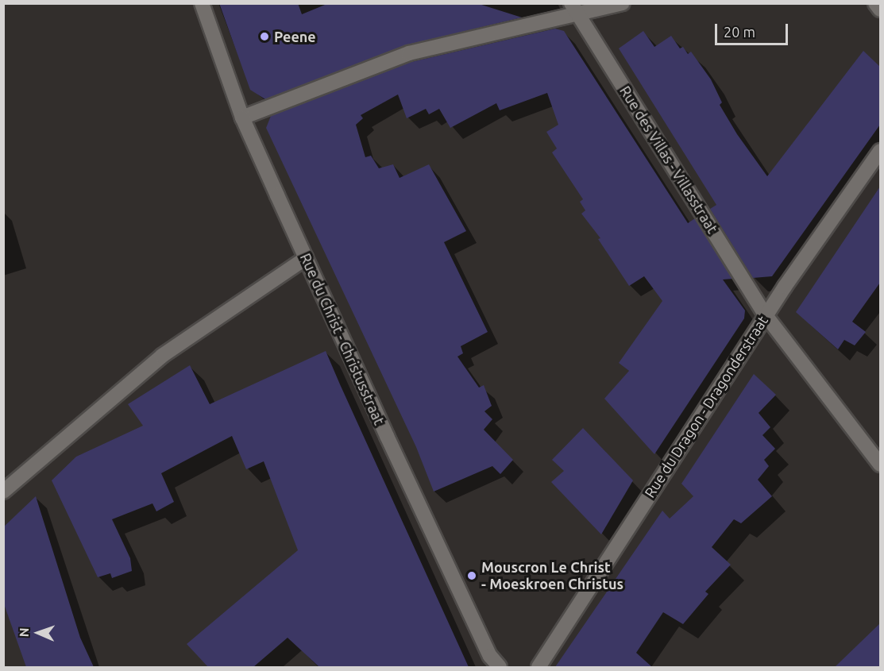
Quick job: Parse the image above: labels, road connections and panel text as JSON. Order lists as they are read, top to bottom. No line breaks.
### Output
{"streets":{"street":["Rue des Villas - Villasstraat","Rue du Christ - Christusstraat","Rue du Dragon - Dragonderstraat"]},"crossings":[["Rue des Villas - Villasstraat","Rue du Dragon - Dragonderstraat"]],"places":["Peene","Mouscron Le Christ - Moeskroen Christus"],"scale_bar":"20 m","north":"left"}
